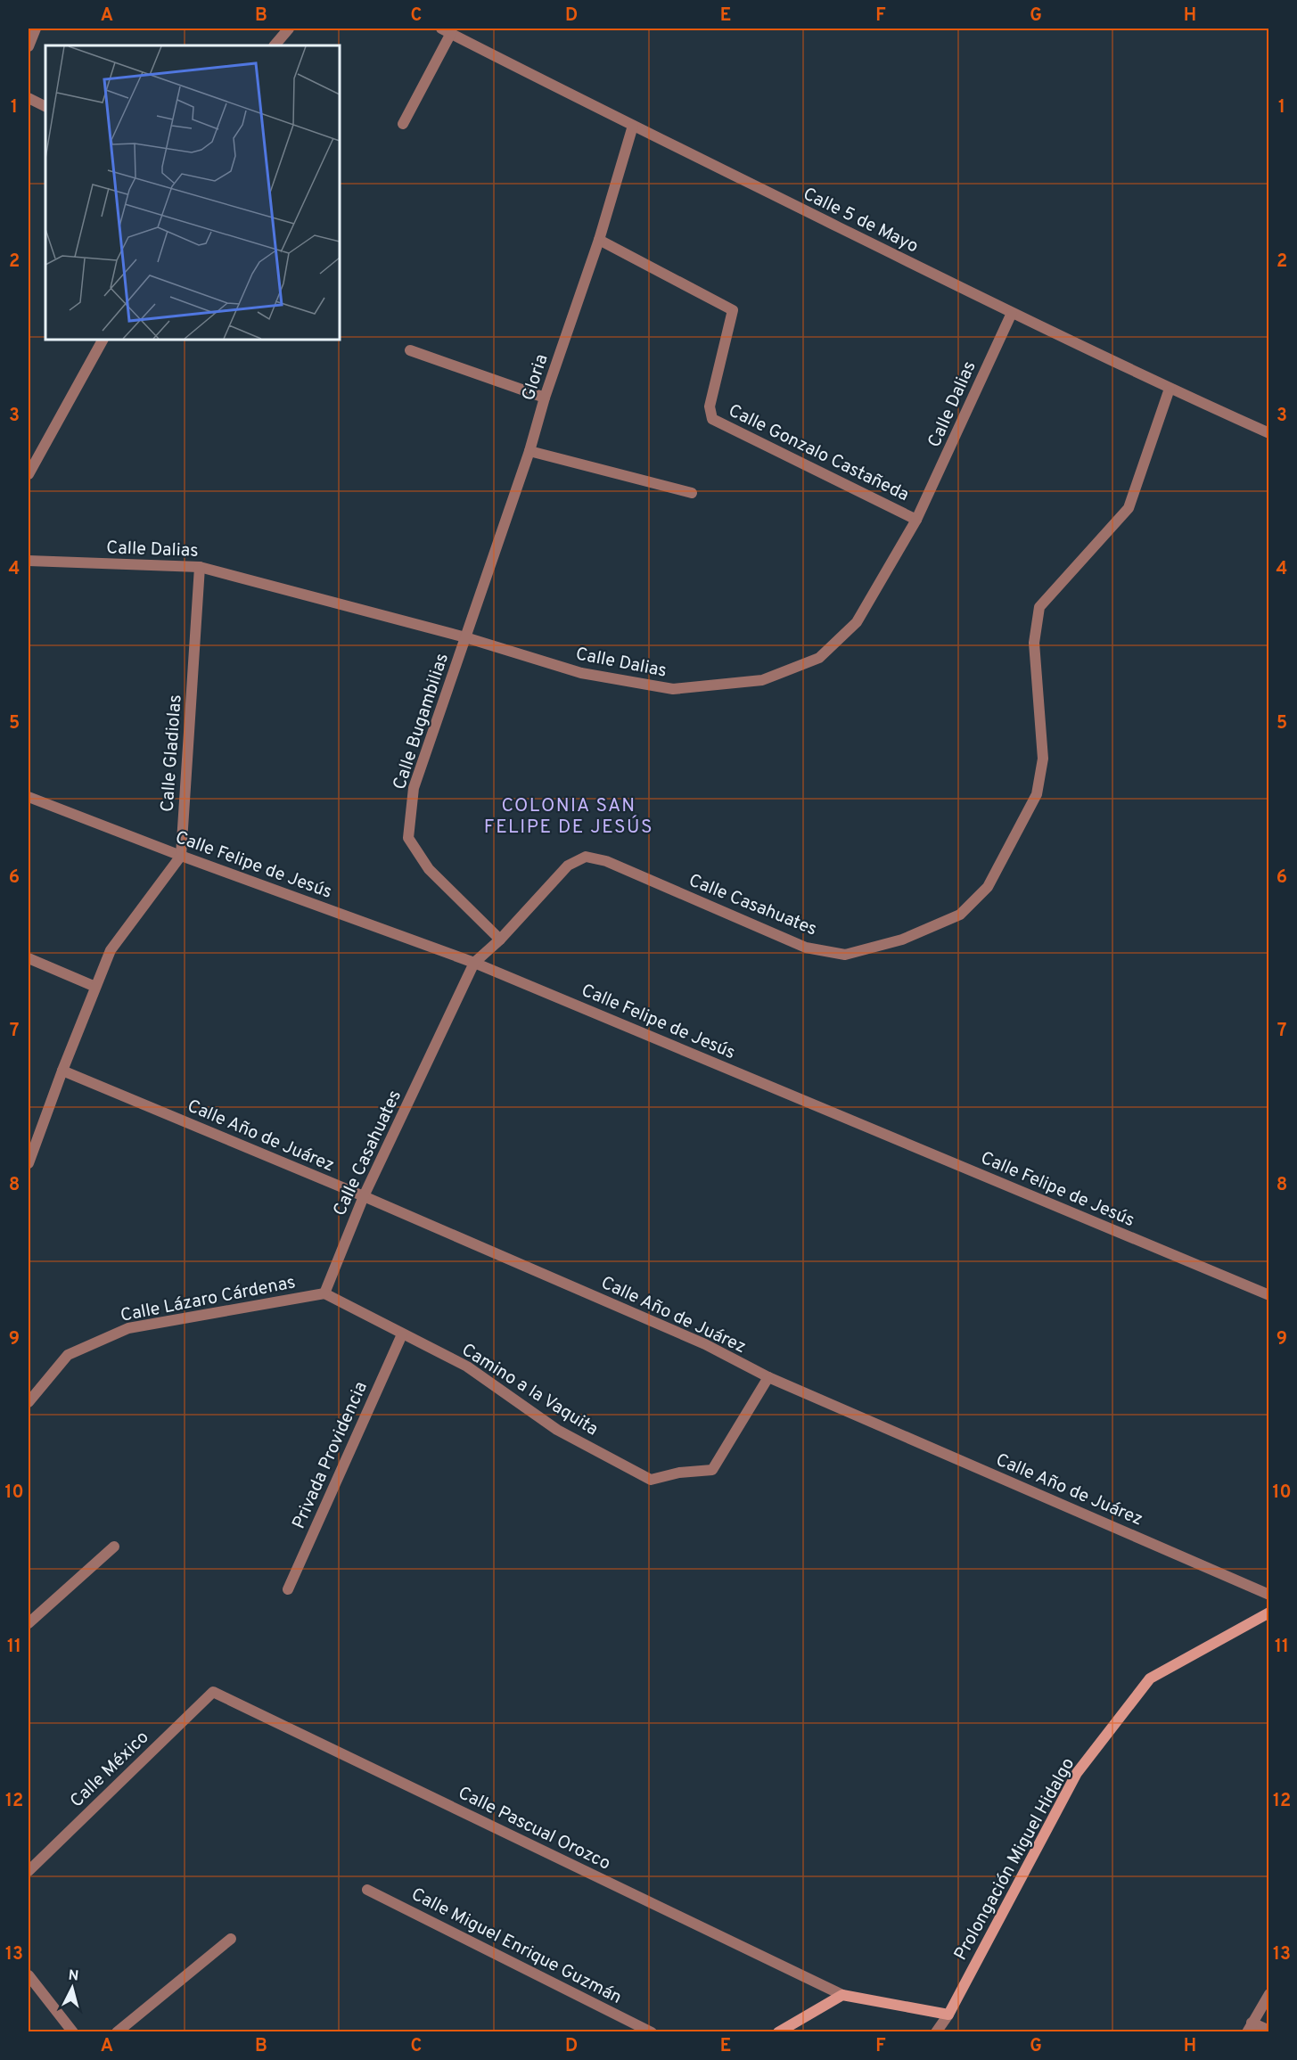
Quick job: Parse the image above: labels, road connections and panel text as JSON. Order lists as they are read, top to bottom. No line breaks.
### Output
{"streets":{"street":["Calle 5 de Mayo","Gloria","Calle Dalias","Calle Gonzalo Castañeda","Calle Bugambilias","Calle Gladiolas","Calle Felipe de Jesús","Calle Casahuates","Calle Año de Juárez","Calle Lázaro Cárdenas","Camino a la Vaquita","Privada Providencia","Calle México","Calle Pascual Orozco","Prolongación Miguel Hidalgo","Calle Miguel Enrique Guzmán"]},"crossings":[["Calle 5 de Mayo","Gloria"],["Calle 5 de Mayo","Calle Dalias"],["Calle 5 de Mayo","Calle Casahuates"],["Gloria","Calle Dalias"],["Gloria","Calle Gonzalo Castañeda"],["Gloria","Calle Bugambilias"],["Calle Dalias","Calle Gonzalo Castañeda"],["Calle Dalias","Calle Bugambilias"],["Calle Dalias","Calle Gladiolas"],["Calle Bugambilias","Calle Casahuates"],["Calle Gladiolas","Calle Felipe de Jesús"],["Calle Felipe de Jesús","Calle Casahuates"],["Calle Casahuates","Calle Año de Juárez"],["Calle Casahuates","Calle Lázaro Cárdenas"],["Calle Casahuates","Camino a la Vaquita"],["Calle Año de Juárez","Camino a la Vaquita"],["Calle Lázaro Cárdenas","Camino a la Vaquita"],["Camino a la Vaquita","Privada Providencia"],["Calle México","Calle Pascual Orozco"]],"districts":["COLONIA SAN FELIPE DE JESÚS"],"north":"top","grid":{"columns":["A","B","C","D","E","F","G","H"],"rows":["1","2","3","4","5","6","7","8","9","10","11","12","13"]}}
